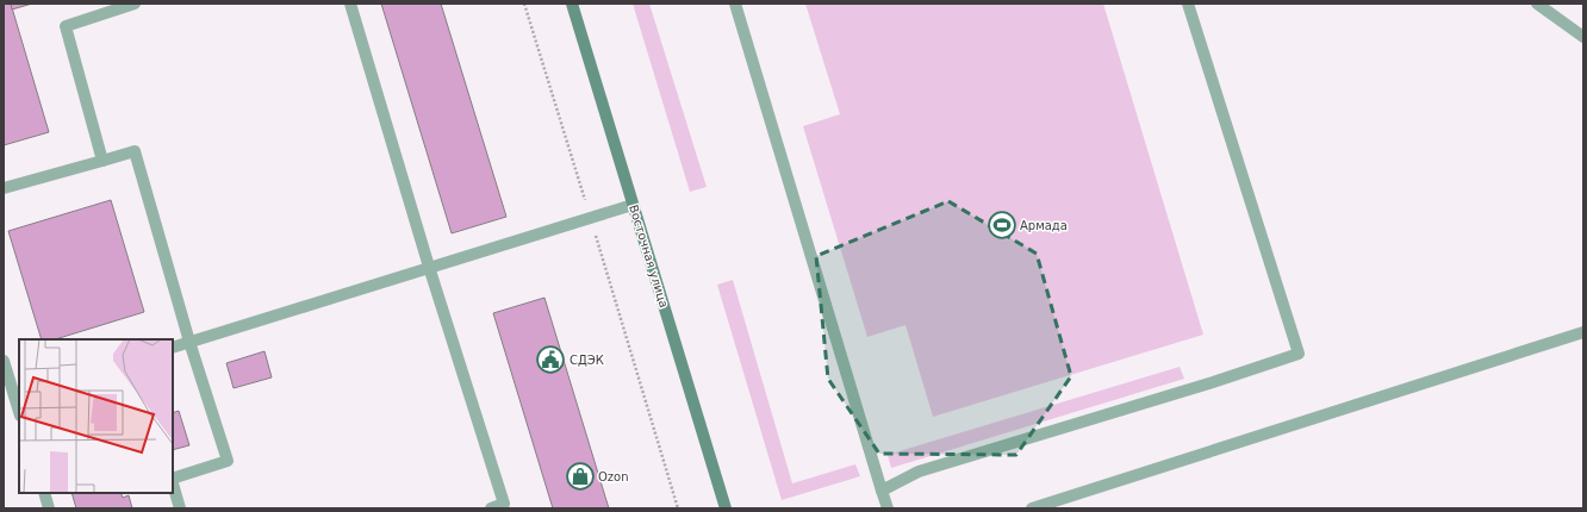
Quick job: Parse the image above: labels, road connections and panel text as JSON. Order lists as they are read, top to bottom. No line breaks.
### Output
{"streets":{"main road":["Восточная улица"]},"places":{"sports":["Армада"],"public building":["СДЭК"],"shop":["Ozon"]}}
